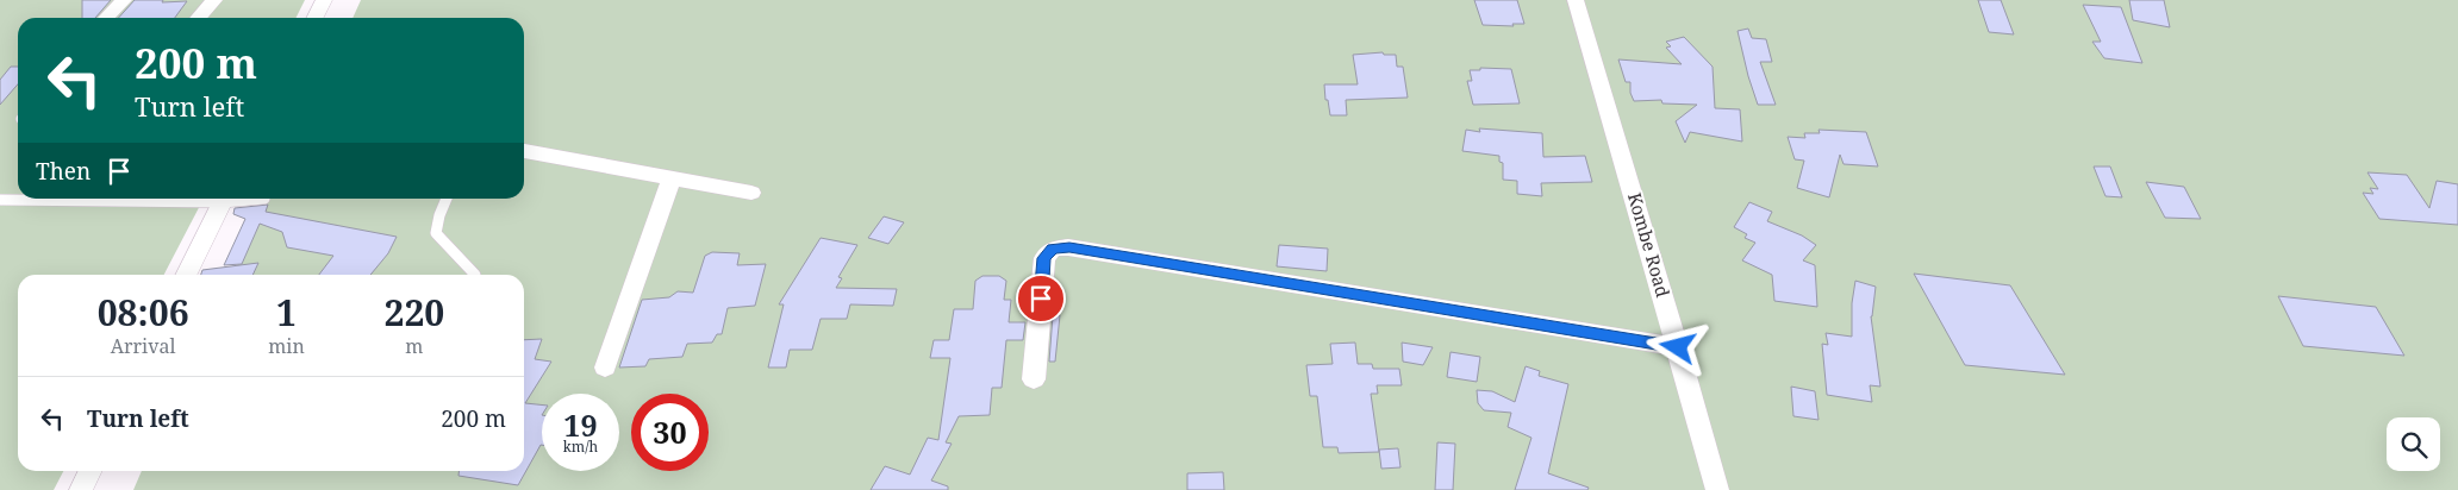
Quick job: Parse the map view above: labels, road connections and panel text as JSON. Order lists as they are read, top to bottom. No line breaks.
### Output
{"streets":{"street":["Kombe Road"]},"page":{"turn":["200 m","Turn left"],"then":"Then","eta":["08:06","Arrival","1","min","220","m"],"list":[{"name":"Turn left","value":"200 m"}],"speed":"19 km/h","limit":"30"}}
